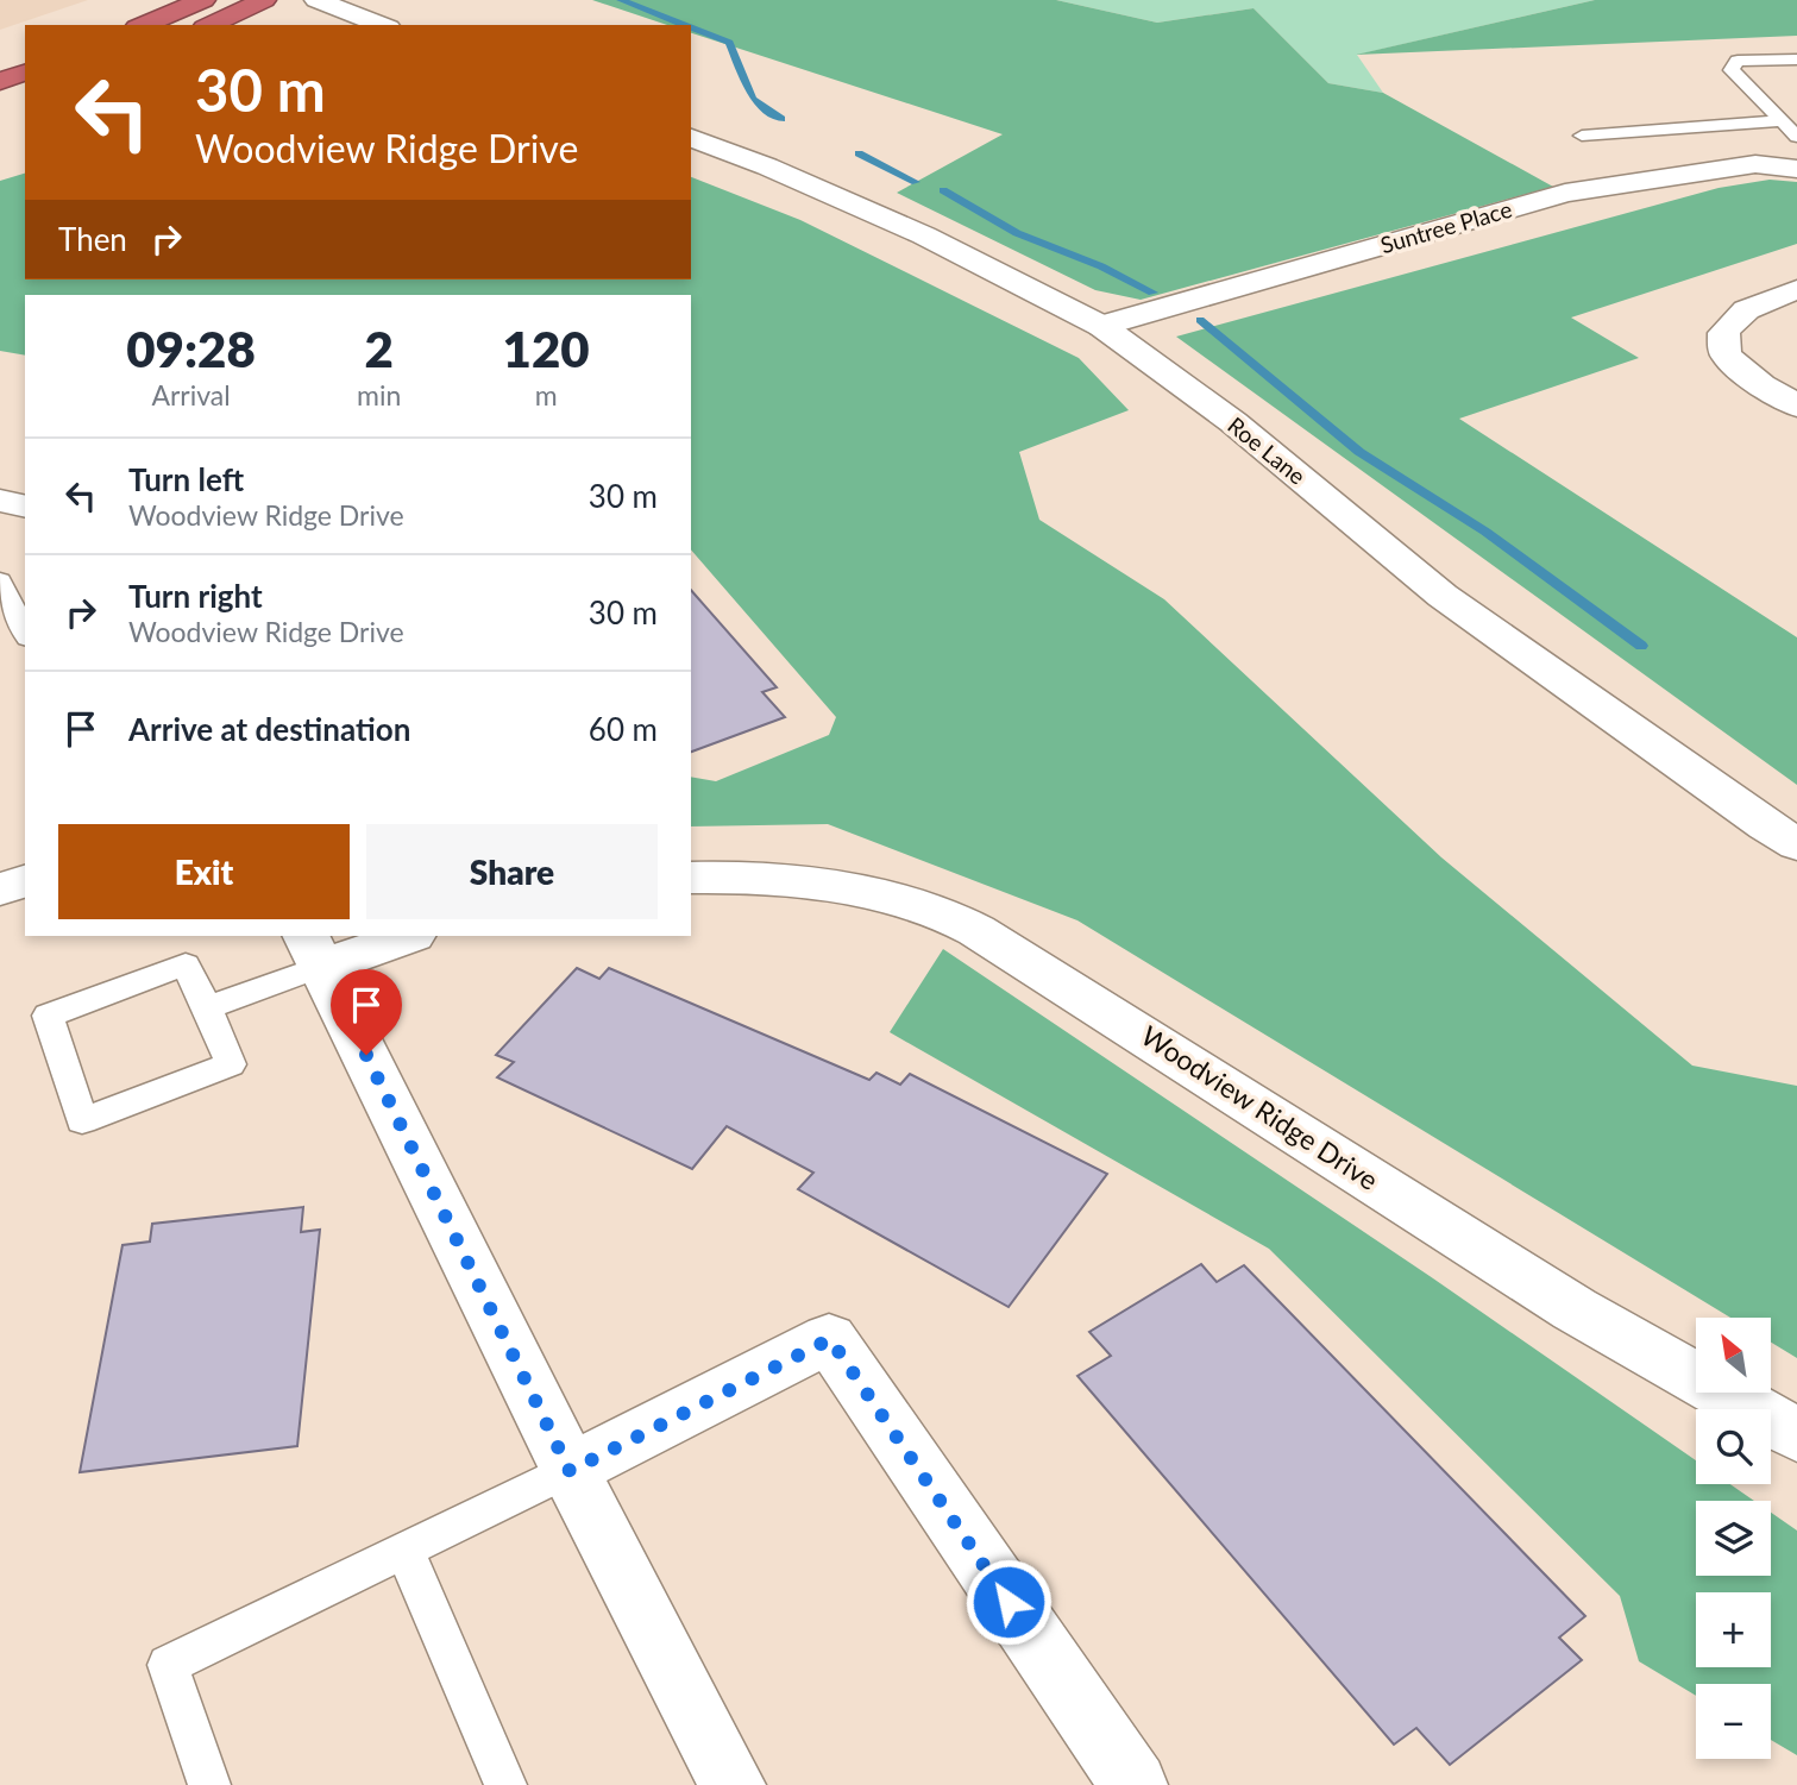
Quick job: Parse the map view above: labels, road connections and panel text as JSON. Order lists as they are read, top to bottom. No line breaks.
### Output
{"streets":{"street":["Suntree Place","Roe Lane","Woodview Ridge Drive"]},"crossings":[["Suntree Place","Roe Lane"]],"north":"top left","page":{"turn":["30 m","Woodview Ridge Drive"],"then":"Then","eta":["09:28","Arrival","2","min","120","m"],"list":[{"name":"Turn left","note":"Woodview Ridge Drive","value":"30 m"},{"name":"Turn right","note":"Woodview Ridge Drive","value":"30 m"},{"name":"Arrive at destination","value":"60 m"}],"buttons":["Exit","Share"],"map_buttons":["+","−"]}}
